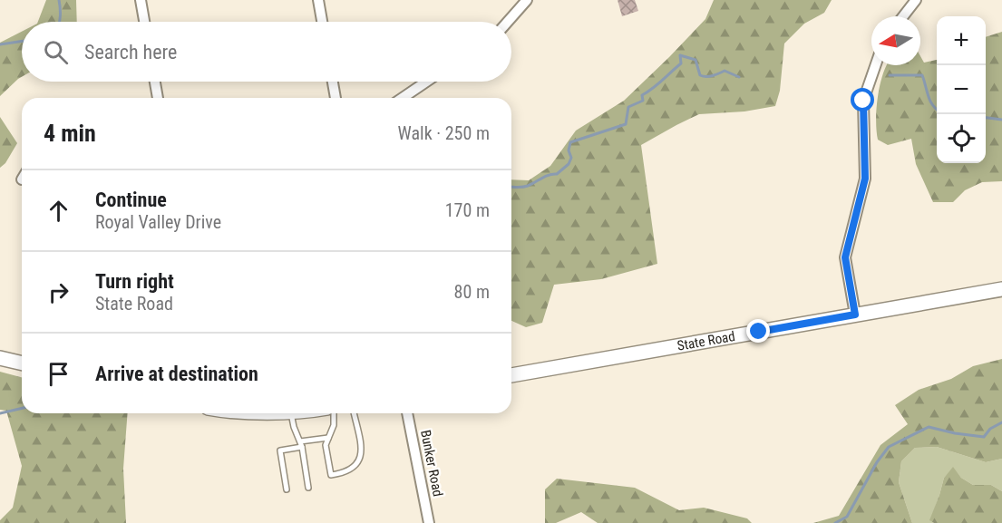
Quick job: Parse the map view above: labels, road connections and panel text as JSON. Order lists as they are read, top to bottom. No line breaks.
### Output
{"streets":{"main road":["State Road"],"street":["Bunker Road"]},"north":"left","page":{"map_buttons":["+","−"],"search":"Search here","heading":["4 min","Walk · 250 m"],"list":[["Continue","Royal Valley Drive","170 m"],["Turn right","State Road","80 m"],"Arrive at destination"]}}
